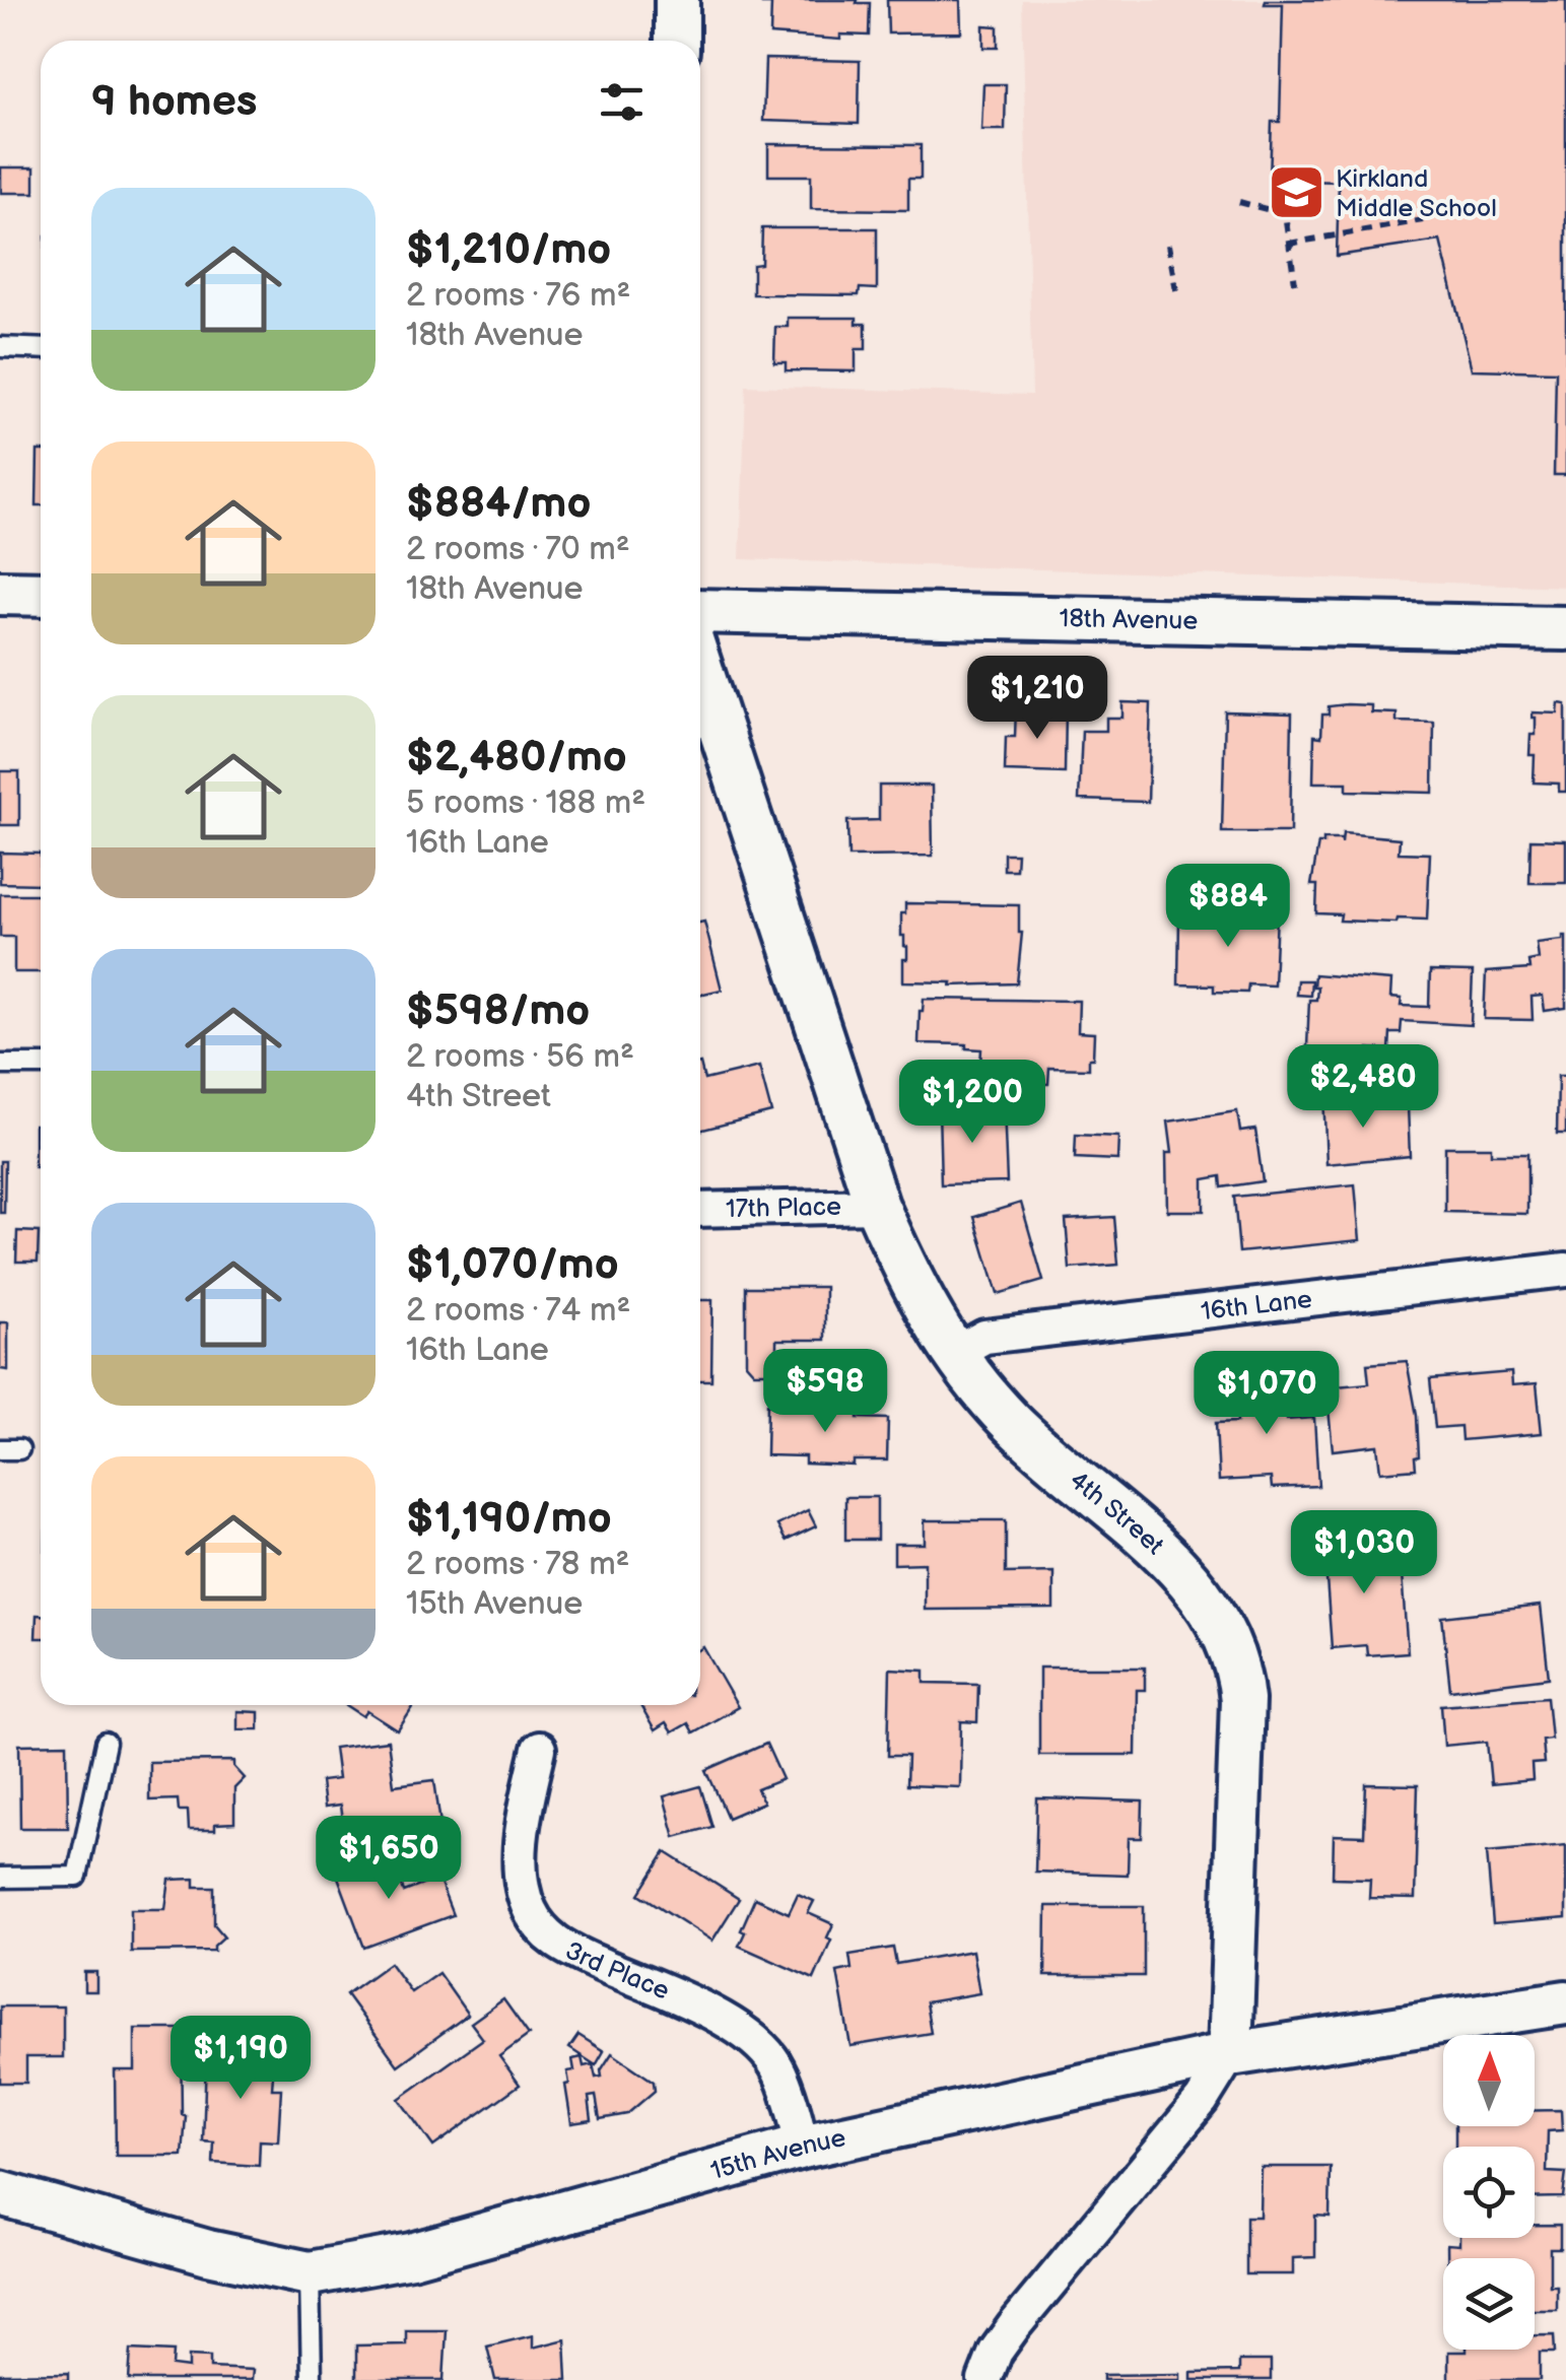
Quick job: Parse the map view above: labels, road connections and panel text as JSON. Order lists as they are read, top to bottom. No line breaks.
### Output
{"streets":{"street":["18th Avenue","17th Place","16th Lane","4th Street","3rd Place","15th Avenue"]},"crossings":[["17th Place","4th Street"],["16th Lane","4th Street"],["4th Street","15th Avenue"],["3rd Place","15th Avenue"]],"places":{"school or university":["Kirkland Middle School"]},"north":"top","page":{"heading":"9 homes","list":[{"name":"$1,210/mo","note":"2 rooms · 76 m² · 18th Avenue"},{"name":"$884/mo","note":"2 rooms · 70 m² · 18th Avenue"},{"name":"$2,480/mo","note":"5 rooms · 188 m² · 16th Lane"},{"name":"$598/mo","note":"2 rooms · 56 m² · 4th Street"},{"name":"$1,070/mo","note":"2 rooms · 74 m² · 16th Lane"},{"name":"$1,190/mo","note":"2 rooms · 78 m² · 15th Avenue"}],"price":["$1,210","$884","$2,480","$1,200","$598","$1,070","$1,030","$1,650","$1,190"]}}
